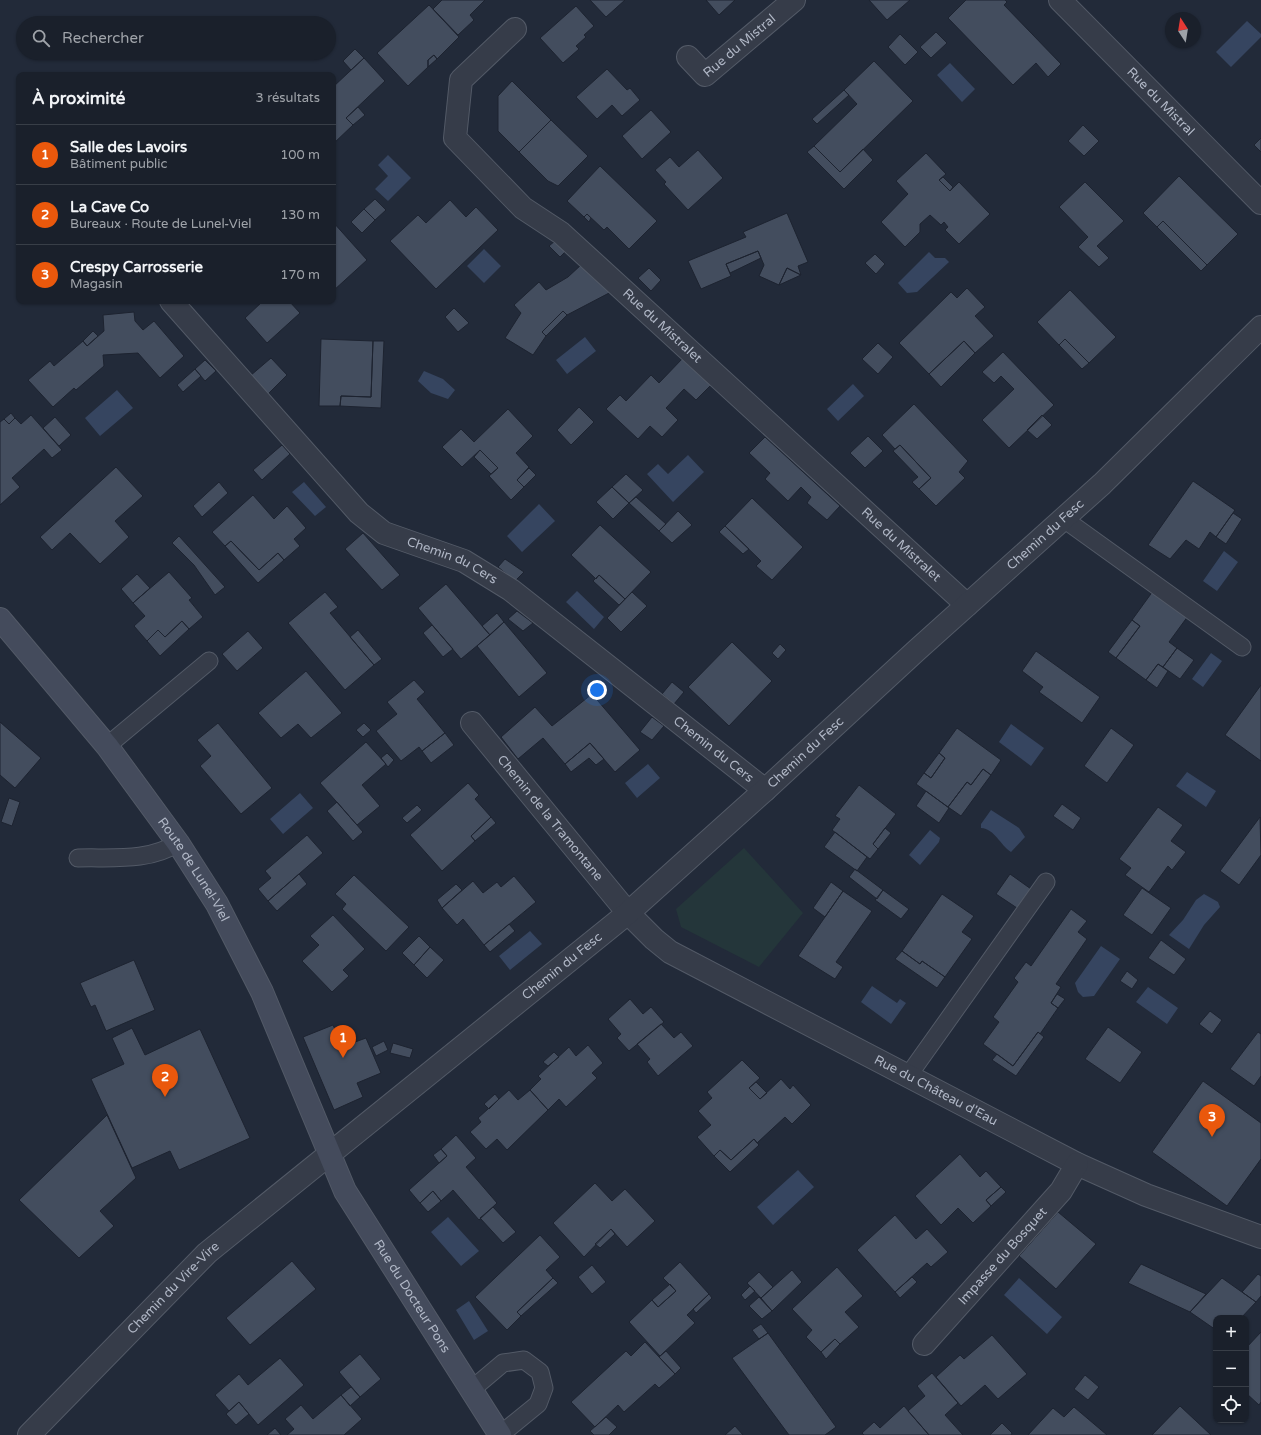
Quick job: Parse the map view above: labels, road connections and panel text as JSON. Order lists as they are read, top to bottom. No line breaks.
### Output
{"streets":{"street":["Rue du Mistral","Rue du Mistralet","Chemin du Fesc","Chemin du Cers","Chemin de la Tramontane","Route de Lunel-Viel","Rue du Château d'Eau","Impasse du Bosquet","Chemin du Vire-Vire","Rue du Docteur Pons"]},"crossings":[["Rue du Mistralet","Chemin du Fesc"],["Chemin du Fesc","Chemin du Cers"],["Chemin du Fesc","Chemin de la Tramontane"],["Chemin du Fesc","Route de Lunel-Viel"],["Chemin du Fesc","Rue du Château d'Eau"],["Chemin du Fesc","Chemin du Vire-Vire"],["Chemin du Fesc","Rue du Docteur Pons"],["Chemin de la Tramontane","Rue du Château d'Eau"],["Route de Lunel-Viel","Chemin du Vire-Vire"],["Route de Lunel-Viel","Rue du Docteur Pons"],["Rue du Château d'Eau","Impasse du Bosquet"],["Chemin du Vire-Vire","Rue du Docteur Pons"]],"north":"top","page":{"search":"Rechercher","heading":["À proximité","3 résultats"],"list":[{"mark":"1","name":"Salle des Lavoirs","note":"Bâtiment public","value":"100 m"},{"mark":"2","name":"La Cave Co","note":"Bureaux · Route de Lunel-Viel","value":"130 m"},{"mark":"3","name":"Crespy Carrosserie","note":"Magasin","value":"170 m"}],"pins":["1","2","3"],"map_buttons":["+","−"]}}
